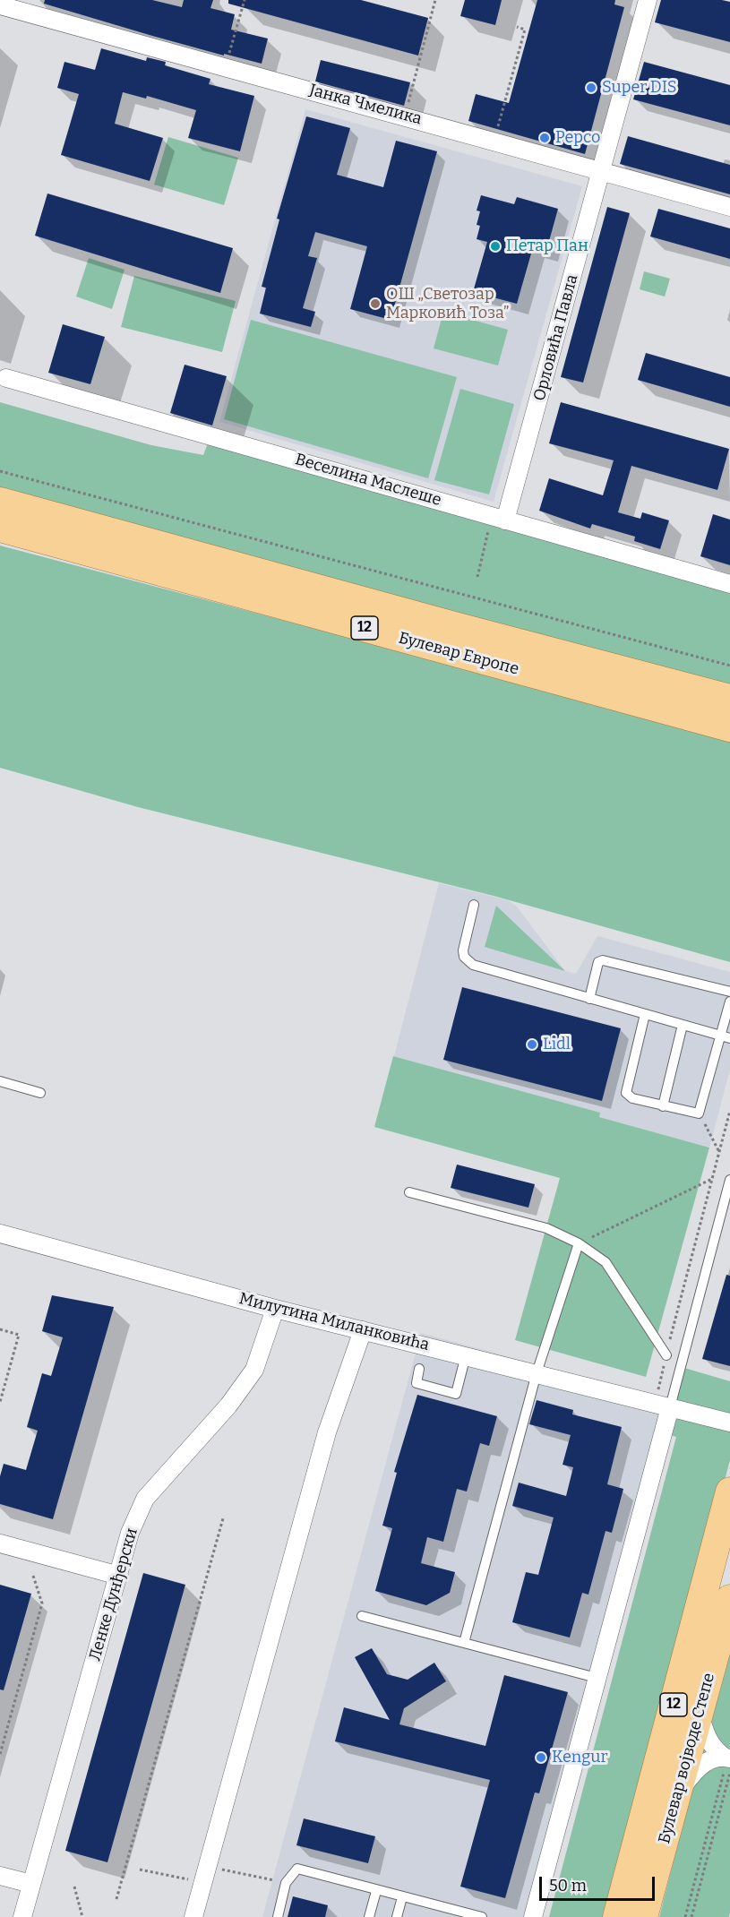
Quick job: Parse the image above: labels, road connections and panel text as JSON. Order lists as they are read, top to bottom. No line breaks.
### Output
{"streets":{"main road":["12","Булевар Европе","Булевар војводе Степе"],"street":["Јанка Чмелика","Орловића Павла","Веселина Маслеше","Милутина Миланковића","Ленке Дунђерски"]},"crossings":[["Јанка Чмелика","Орловића Павла"],["Орловића Павла","Веселина Маслеше"],["Милутина Миланковића","Ленке Дунђерски"]],"places":["Super DIS","Pepco","Петар Пан","ОШ „Светозар Марковић Тоза”","Lidl","Kengur"],"scale_bar":"50 m"}
